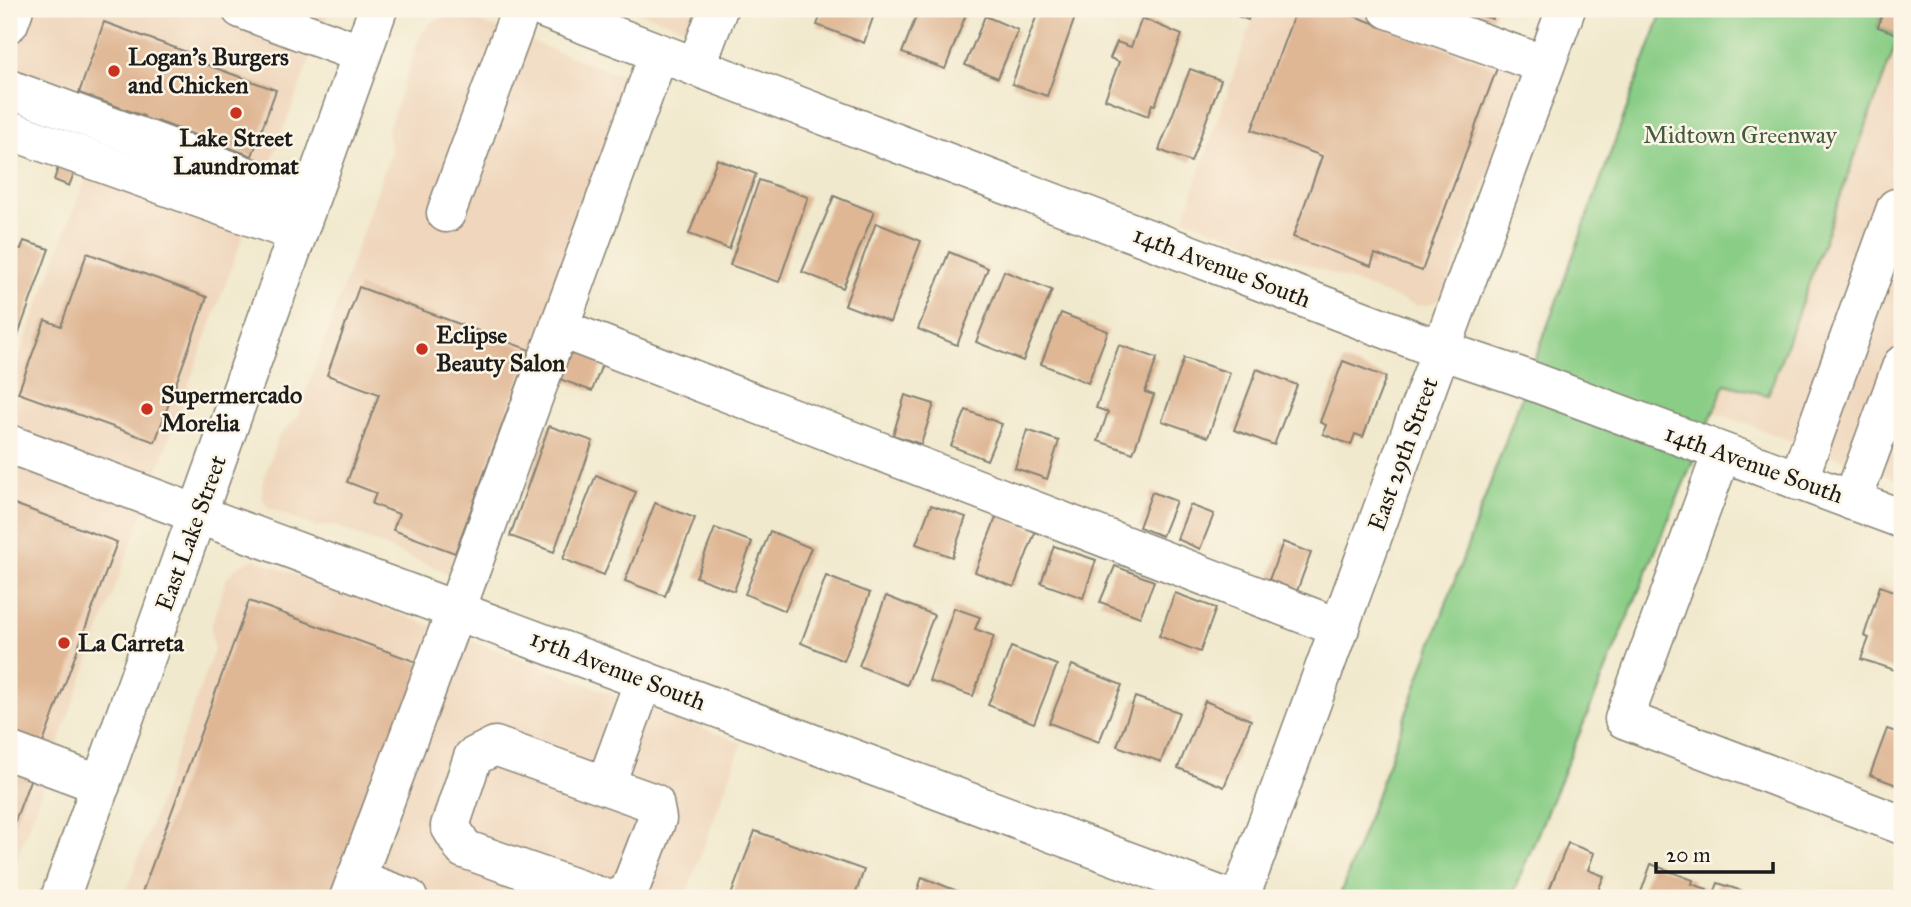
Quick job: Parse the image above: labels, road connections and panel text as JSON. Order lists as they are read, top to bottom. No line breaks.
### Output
{"streets":{"street":["14th Avenue South","East 29th Street","East Lake Street","15th Avenue South"]},"crossings":[["14th Avenue South","East 29th Street"],["East Lake Street","15th Avenue South"]],"parks":["Midtown Greenway"],"places":["Logan's Burgers and Chicken","Lake Street Laundromat","Eclipse Beauty Salon","Supermercado Morelia","La Carreta"],"scale_bar":"20 m"}
